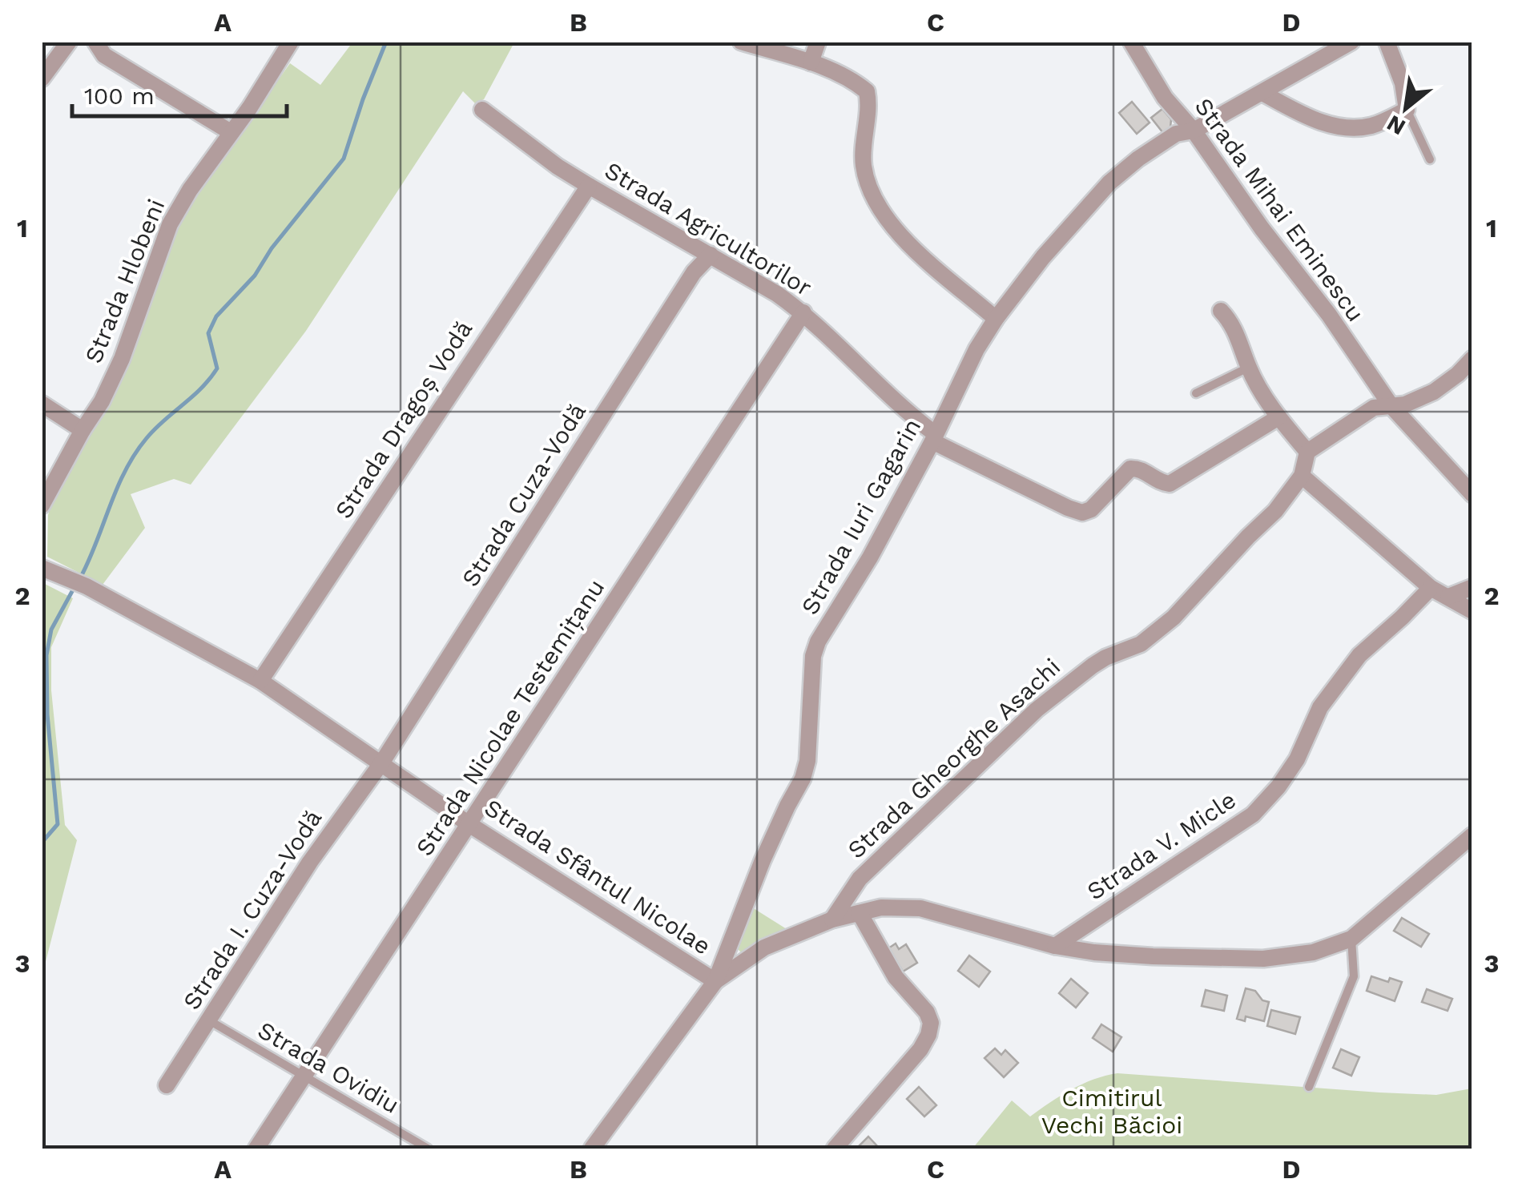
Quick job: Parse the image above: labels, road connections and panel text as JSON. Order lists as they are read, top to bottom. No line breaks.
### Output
{"streets":{"street":["Strada Mihai Eminescu","Strada Agricultorilor","Strada Hlobeni","Strada Dragoș Vodă","Strada Cuza-Vodă","Strada Iuri Gagarin","Strada Nicolae Testemițanu","Strada Gheorghe Asachi","Strada V. Micle","Strada Sfântul Nicolae","Strada I. Cuza-Vodă"],"lane":["Strada Ovidiu"]},"crossings":[["Strada Mihai Eminescu","Strada Iuri Gagarin"],["Strada Agricultorilor","Strada Dragoș Vodă"],["Strada Agricultorilor","Strada Cuza-Vodă"],["Strada Agricultorilor","Strada Iuri Gagarin"],["Strada Agricultorilor","Strada Nicolae Testemițanu"],["Strada Dragoș Vodă","Strada Sfântul Nicolae"],["Strada Cuza-Vodă","Strada Sfântul Nicolae"],["Strada Cuza-Vodă","Strada I. Cuza-Vodă"],["Strada Iuri Gagarin","Strada Sfântul Nicolae"],["Strada Nicolae Testemițanu","Strada Sfântul Nicolae"],["Strada Nicolae Testemițanu","Strada Ovidiu"],["Strada Sfântul Nicolae","Strada I. Cuza-Vodă"],["Strada I. Cuza-Vodă","Strada Ovidiu"]],"parks":["Cimitirul Vechi Băcioi"],"scale_bar":"100 m","north":"bottom left","grid":{"columns":["A","B","C","D"],"rows":["1","2","3"]}}
